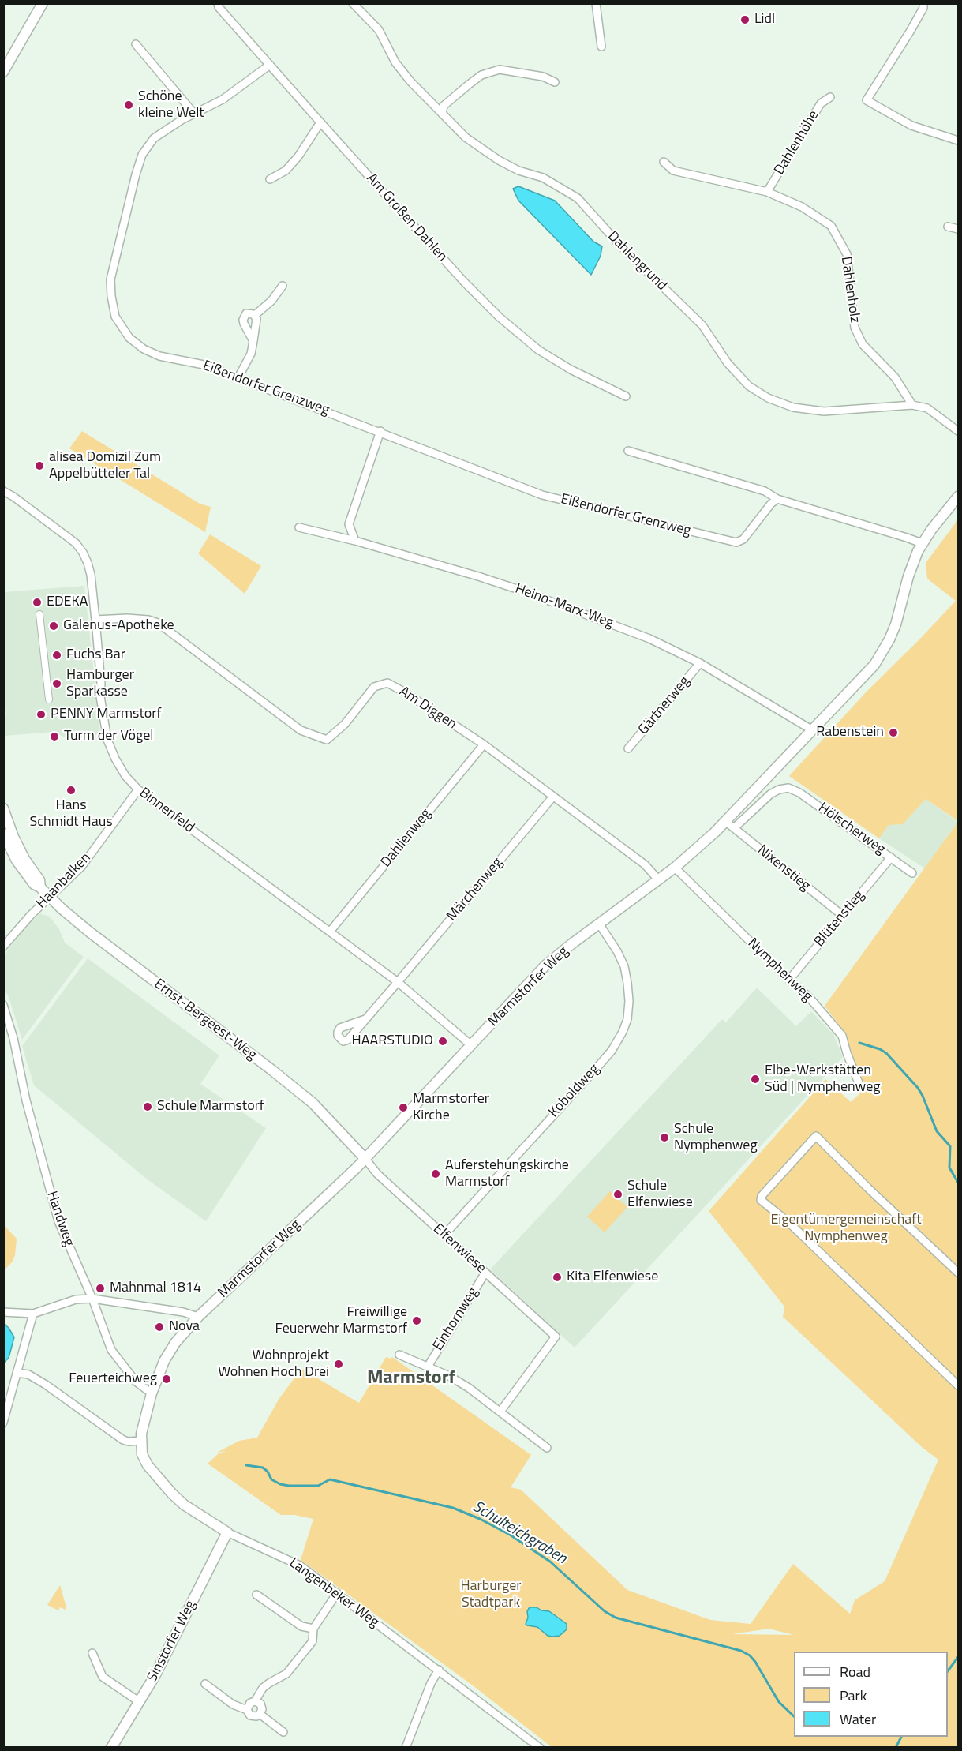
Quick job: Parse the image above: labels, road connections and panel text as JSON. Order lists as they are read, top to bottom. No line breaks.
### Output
{"streets":{"street":["Dahlenhöhe","Am Großen Dahlen","Dahlengrund","Dahlenholz","Eißendorfer Grenzweg","Heino-Marx-Weg","Gärtnerweg","Am Diggen","Binnenfeld","Hölscherweg","Dahlienweg","Nixenstieg","Haanbalken","Märchenweg","Blütenstieg","Nymphenweg","Marmstorfer Weg","Ernst-Bergeest-Weg","Koboldweg","Handweg","Elfenwiese","Einhornweg","Langenbeker Weg","Sinstorfer Weg"]},"crossings":[["Dahlenhöhe","Dahlenholz"],["Am Großen Dahlen","Eißendorfer Grenzweg"],["Dahlengrund","Dahlenholz"],["Heino-Marx-Weg","Gärtnerweg"],["Heino-Marx-Weg","Marmstorfer Weg"],["Am Diggen","Binnenfeld"],["Am Diggen","Dahlienweg"],["Am Diggen","Märchenweg"],["Am Diggen","Marmstorfer Weg"],["Binnenfeld","Dahlienweg"],["Binnenfeld","Haanbalken"],["Binnenfeld","Märchenweg"],["Binnenfeld","Marmstorfer Weg"],["Hölscherweg","Nixenstieg"],["Hölscherweg","Blütenstieg"],["Nixenstieg","Blütenstieg"],["Nixenstieg","Marmstorfer Weg"],["Haanbalken","Ernst-Bergeest-Weg"],["Blütenstieg","Nymphenweg"],["Nymphenweg","Marmstorfer Weg"],["Marmstorfer Weg","Ernst-Bergeest-Weg"],["Marmstorfer Weg","Koboldweg"],["Marmstorfer Weg","Handweg"],["Marmstorfer Weg","Elfenwiese"],["Marmstorfer Weg","Langenbeker Weg"],["Ernst-Bergeest-Weg","Elfenwiese"],["Koboldweg","Elfenwiese"],["Elfenwiese","Einhornweg"],["Langenbeker Weg","Sinstorfer Weg"]],"districts":["Marmstorf"],"water":["Schulteichgraben"],"parks":["Eigentümergemeinschaft Nymphenweg","Harburger Stadtpark"],"places":["Lidl","Schöne kleine Welt","alisea Domizil Zum Appelbütteler Tal","EDEKA","Galenus-Apotheke","Fuchs Bar","Hamburger Sparkasse","PENNY Marmstorf","Rabenstein","Turm der Vögel","Hans Schmidt Haus","HAARSTUDIO","Elbe-Werkstätten Süd | Nymphenweg","Schule Marmstorf","Marmstorfer Kirche","Schule Nymphenweg","Auferstehungskirche Marmstorf","Schule Elfenwiese","Kita Elfenwiese","Mahnmal 1814","Freiwillige Feuerwehr Marmstorf","Nova","Wohnprojekt Wohnen Hoch Drei","Feuerteichweg"],"legend":["Road","Park","Water"]}
